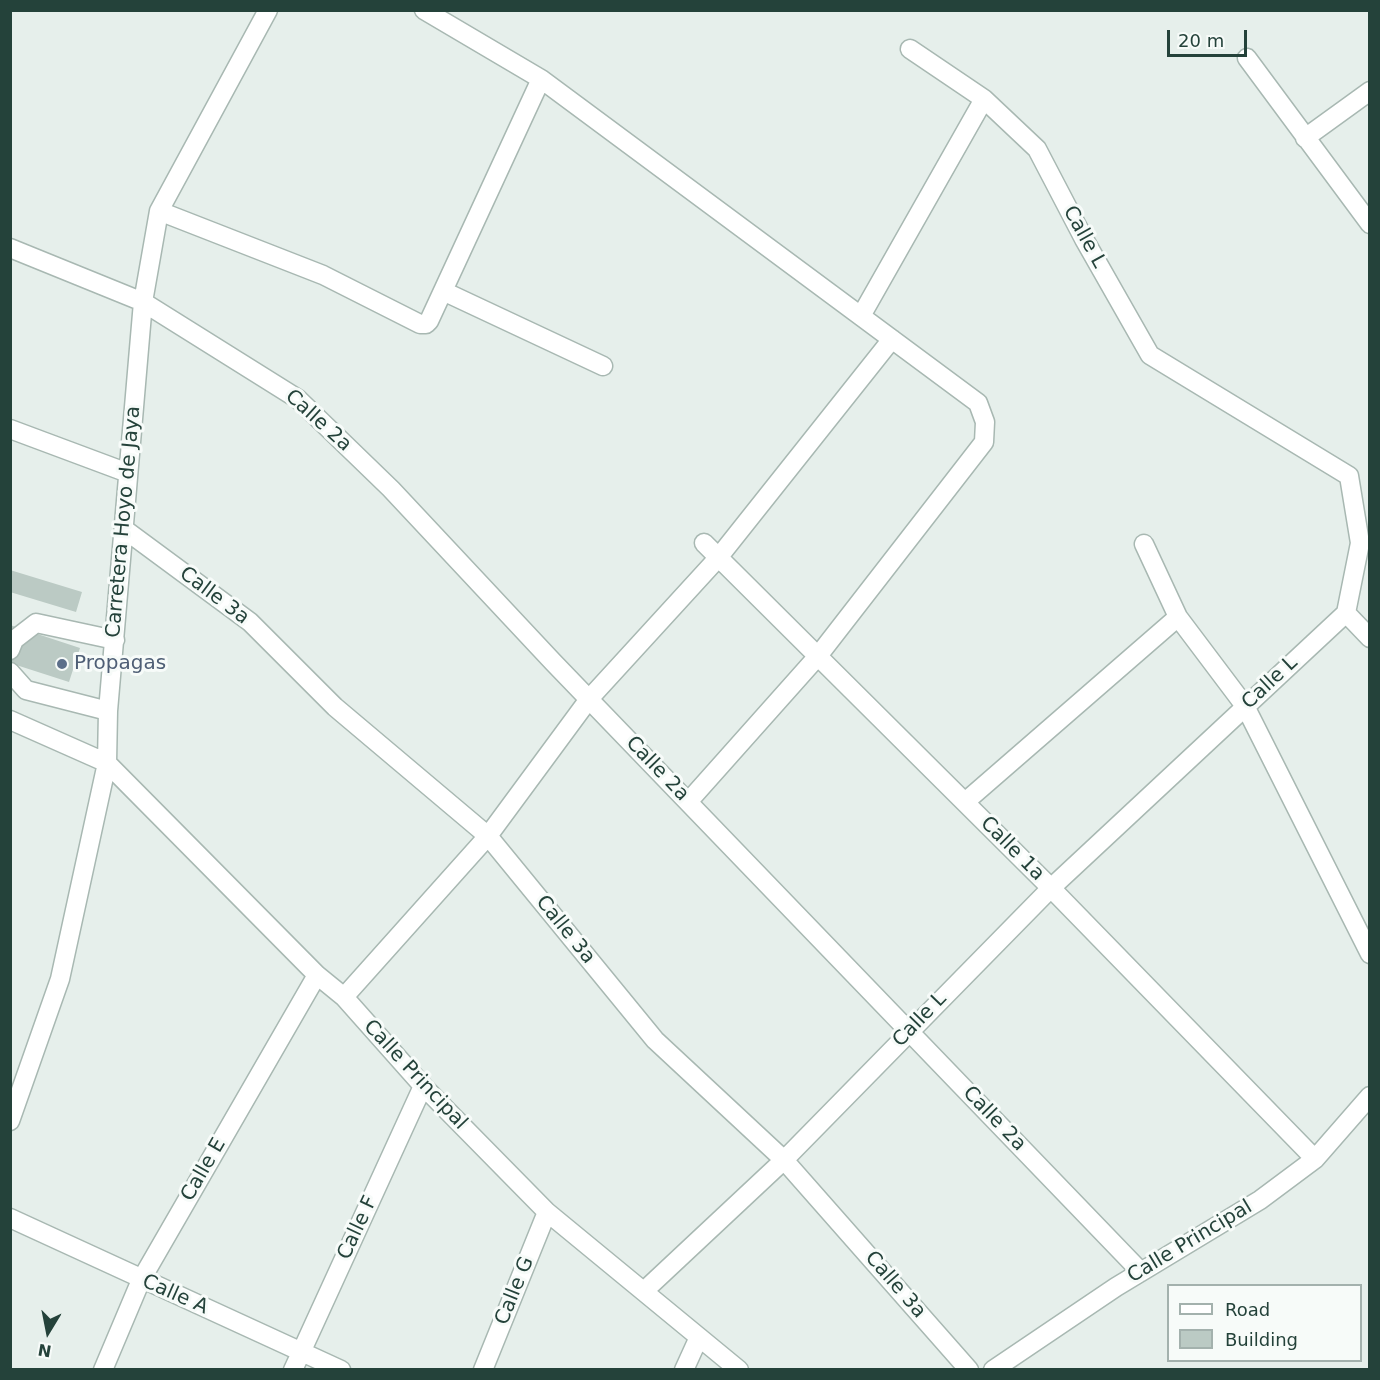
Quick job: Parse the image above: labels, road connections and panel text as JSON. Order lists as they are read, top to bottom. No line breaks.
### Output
{"streets":{"street":["Calle L","Calle 2a","Carretera Hoyo de Jaya","Calle 3a","Calle 1a","Calle Principal","Calle E","Calle F","Calle G","Calle A"]},"crossings":[["Calle L","Calle 2a"],["Calle L","Calle 3a"],["Calle L","Calle 1a"],["Calle L","Calle Principal"],["Calle 2a","Carretera Hoyo de Jaya"],["Calle 2a","Calle Principal"],["Carretera Hoyo de Jaya","Calle 3a"],["Carretera Hoyo de Jaya","Calle Principal"],["Calle 1a","Calle Principal"],["Calle Principal","Calle E"],["Calle Principal","Calle F"],["Calle Principal","Calle G"],["Calle E","Calle A"],["Calle F","Calle A"]],"places":["Propagas"],"legend":["Road","Building"],"scale_bar":"20 m","north":"bottom"}
